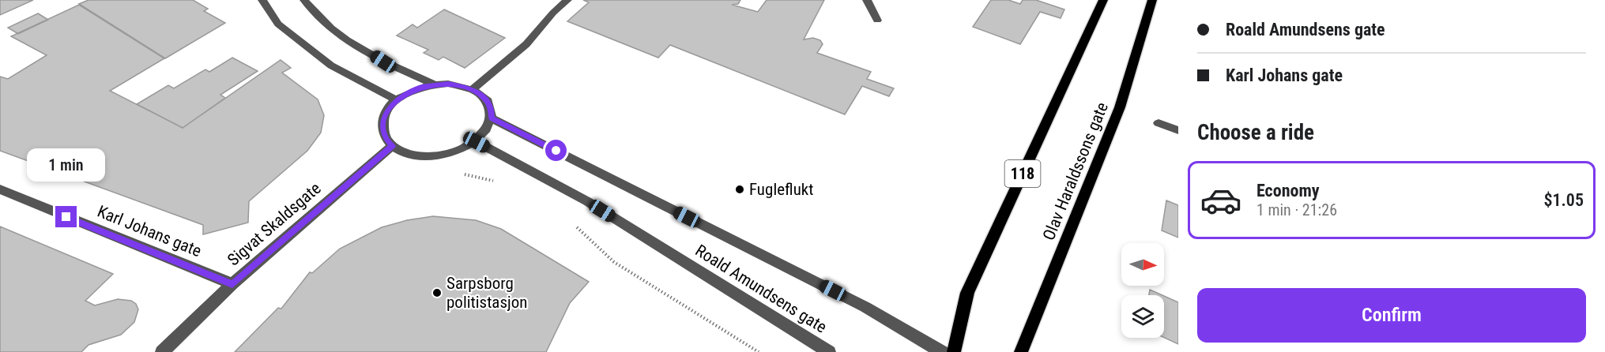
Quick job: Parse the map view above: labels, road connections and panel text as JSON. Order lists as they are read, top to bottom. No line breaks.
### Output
{"streets":{"main road":["Olav Haraldssons gate","118"],"street":["Sigvat Skaldsgate","Karl Johans gate","Roald Amundsens gate"]},"crossings":[["Sigvat Skaldsgate","Karl Johans gate"],["Sigvat Skaldsgate","Roald Amundsens gate"]],"places":["Fugleflukt","Sarpsborg politistasjon"],"north":"right","page":{"banner":["Roald Amundsens gate","Karl Johans gate"],"heading":"Choose a ride","bubble":"1 min","list":[{"name":"Economy","note":"1 min · 21:26","value":"$1.05"}],"buttons":"Confirm"}}
